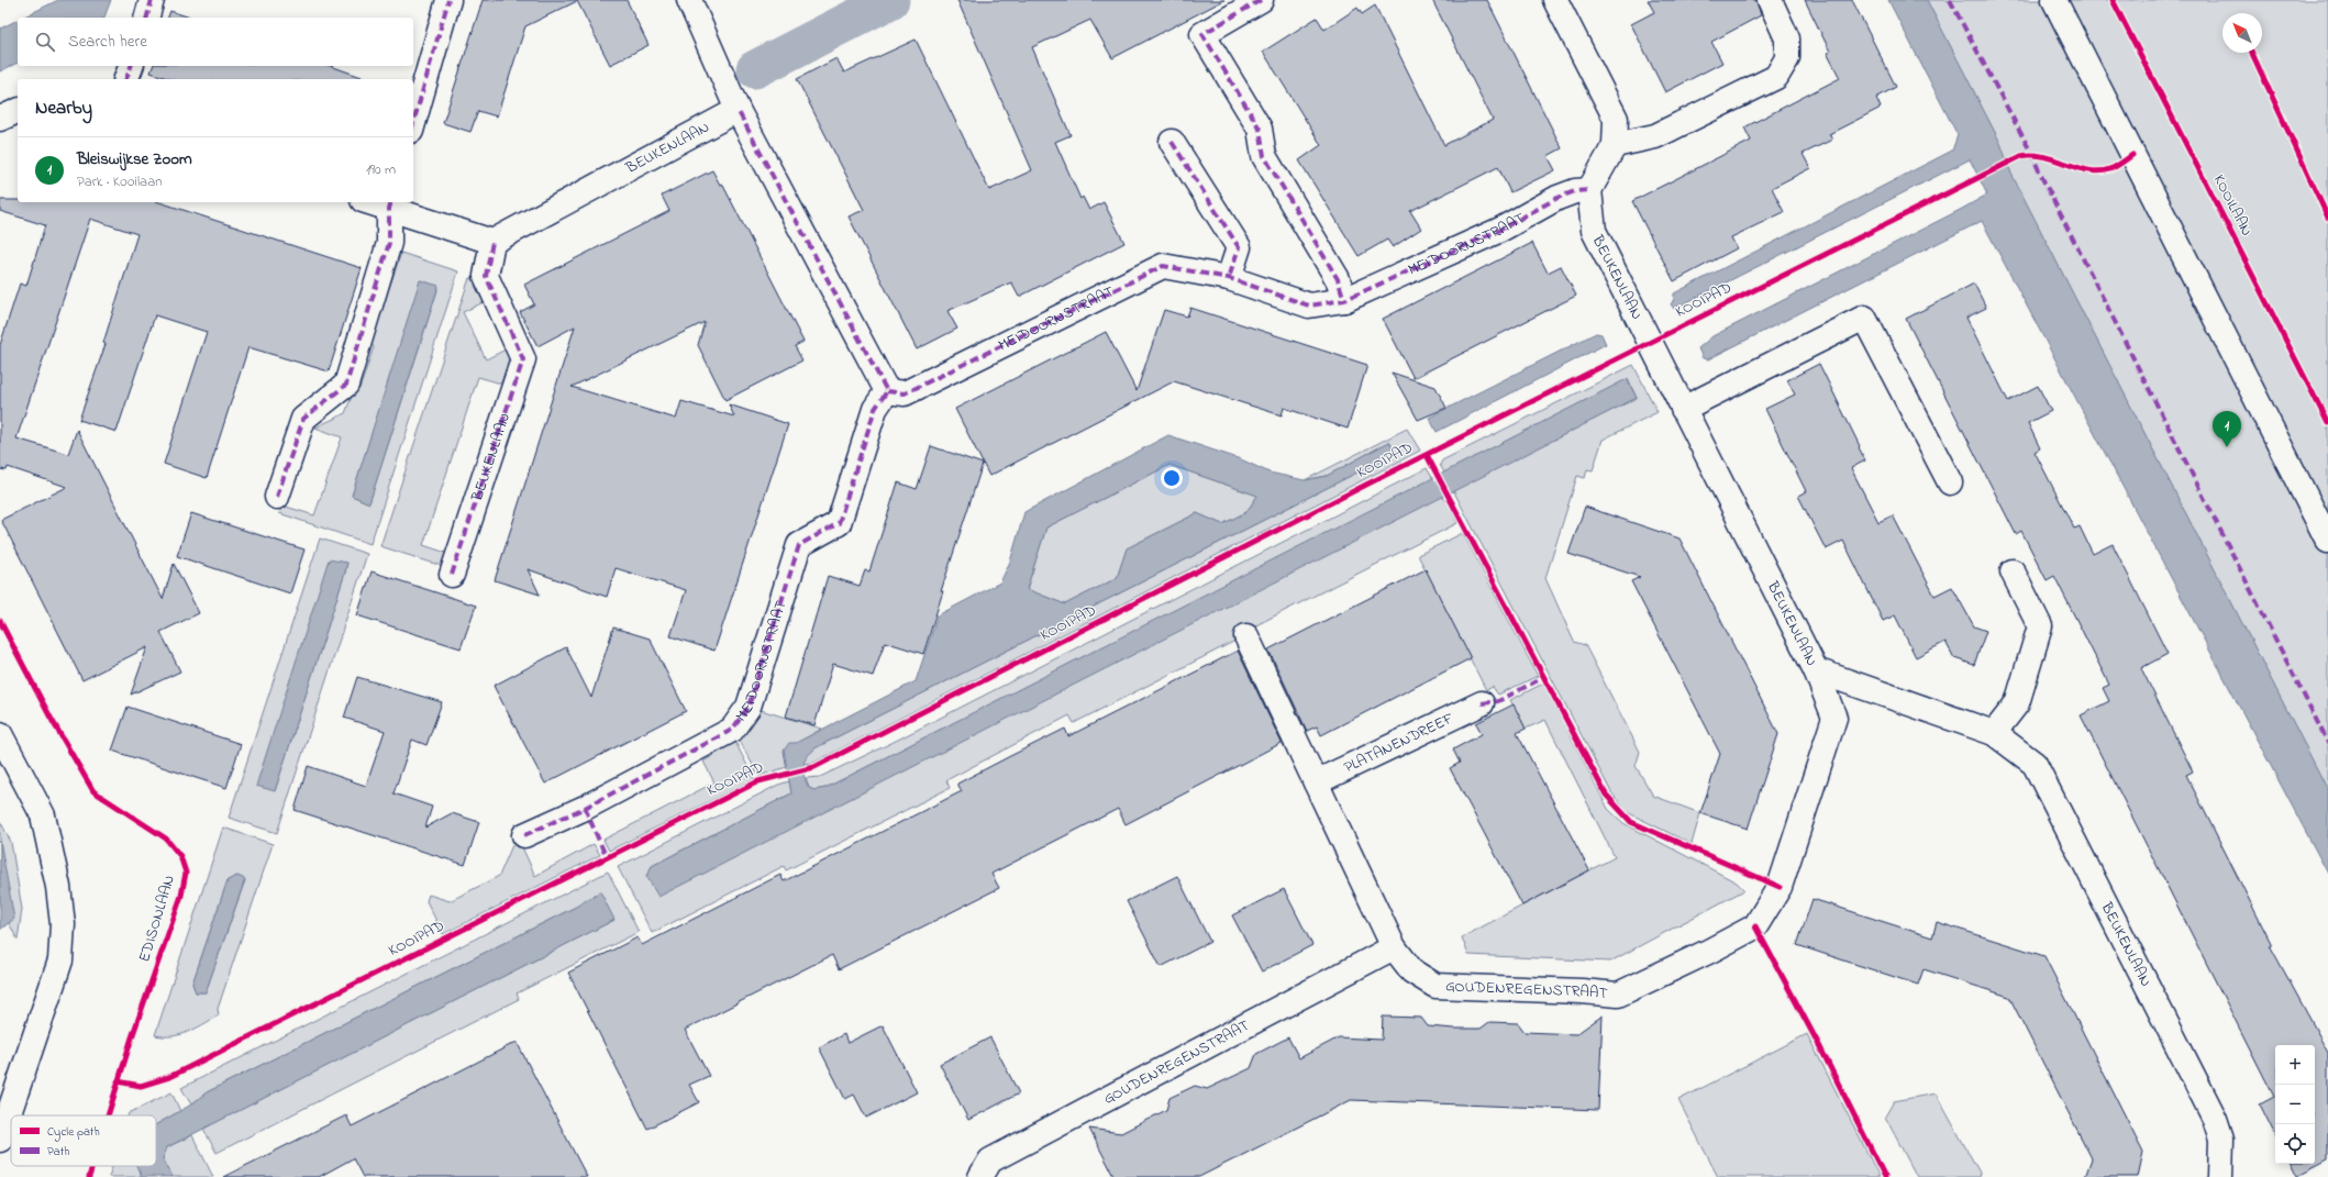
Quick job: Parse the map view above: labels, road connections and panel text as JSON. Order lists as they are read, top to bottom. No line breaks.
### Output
{"streets":{"street":["BEUKENLAAN","MEIDOORNSTRAAT","PLATANENDREEF","GOUDENREGENSTRAAT"],"cycle path":["KOOILAAN","KOOIPAD","EDISONLAAN"]},"crossings":[["BEUKENLAAN","MEIDOORNSTRAAT"],["BEUKENLAAN","GOUDENREGENSTRAAT"]],"legend":["Cycle path","Path"],"north":"top left","page":{"search":"Search here","heading":"Nearby","list":[{"mark":"1","name":"Bleiswijkse Zoom","note":"Park · Kooilaan","value":"190 m"}],"pins":"1","map_buttons":["+","−"]}}
